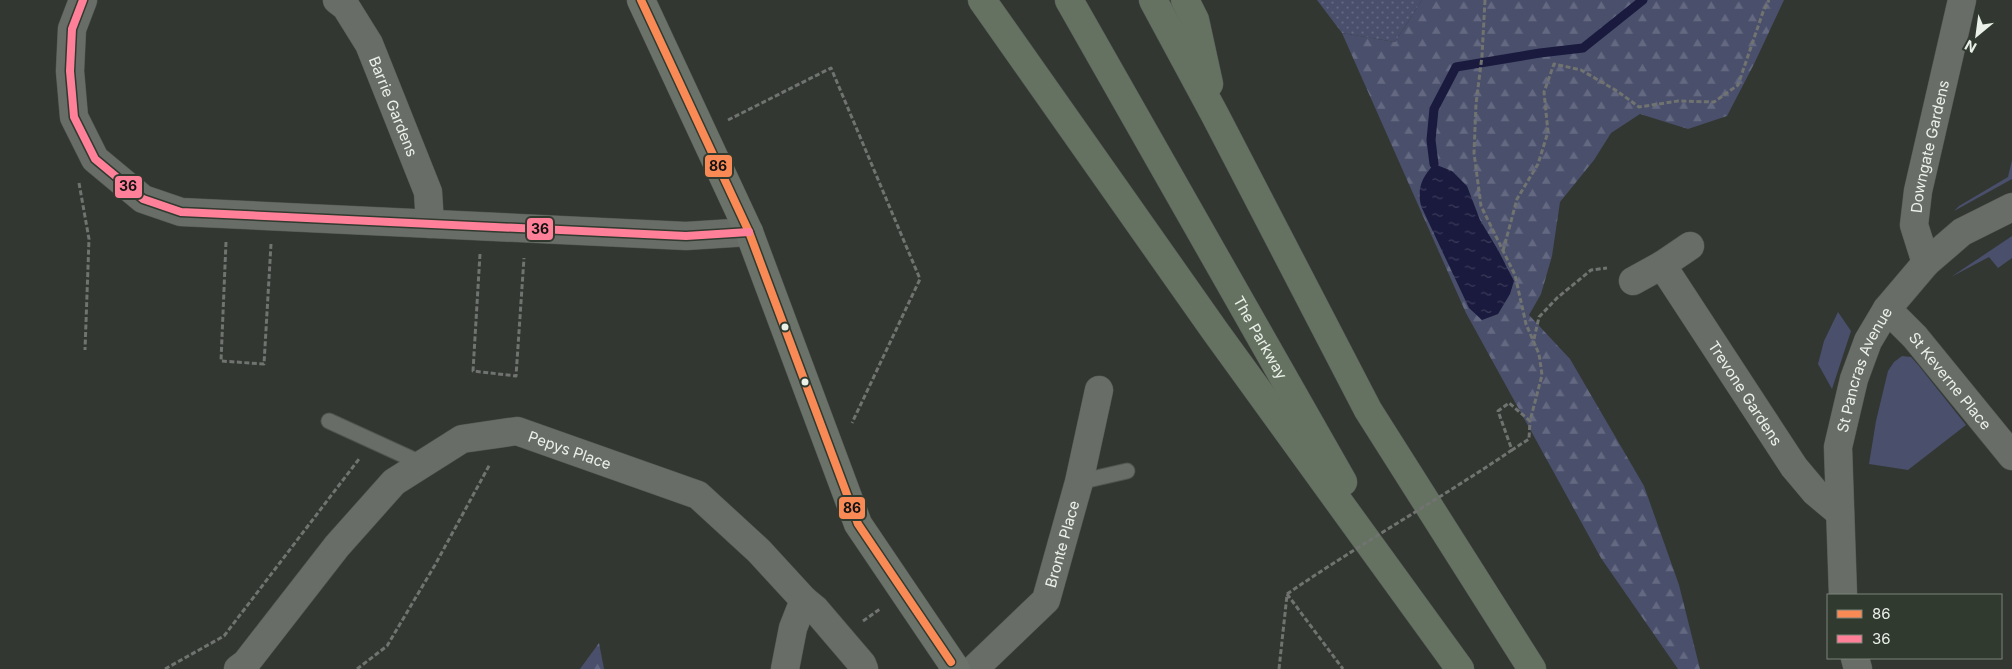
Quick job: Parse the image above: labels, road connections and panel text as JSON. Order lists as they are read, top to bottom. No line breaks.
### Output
{"streets":{"highway":["The Parkway"],"street":["Barrie Gardens","Downgate Gardens","St Pancras Avenue","St Keverne Place","Trevone Gardens","Pepys Place","Bronte Place"]},"crossings":[["Downgate Gardens","St Pancras Avenue"],["St Pancras Avenue","St Keverne Place"],["St Pancras Avenue","Trevone Gardens"]],"lines":["transit line 86","transit line 36"],"legend":["86","36"],"north":"bottom left"}
